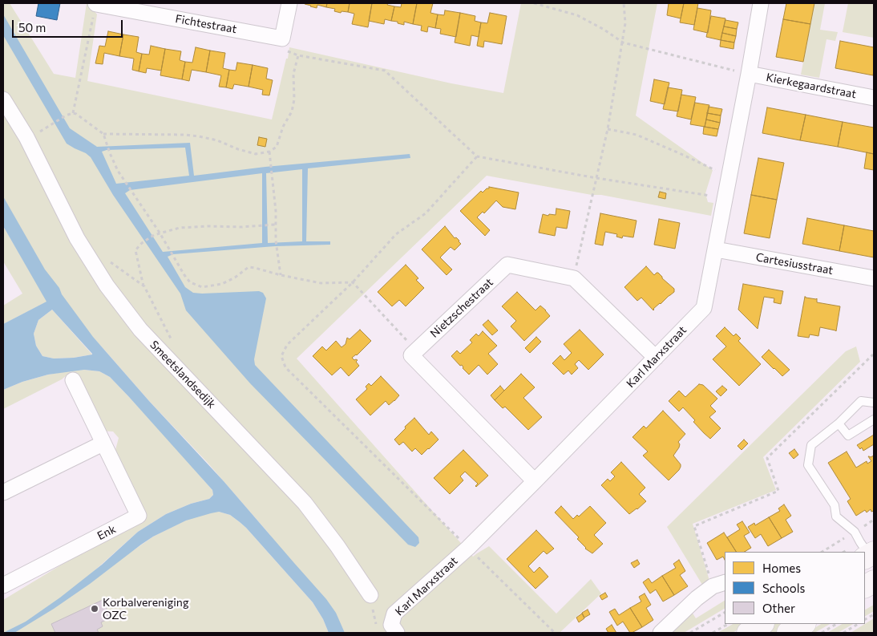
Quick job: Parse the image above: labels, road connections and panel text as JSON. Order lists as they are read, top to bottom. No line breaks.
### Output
{"streets":{"street":["Fichtestraat","Kierkegaardstraat","Cartesiusstraat","Nietzschestraat","Karl Marxstraat","Smeetslandsedijk","Enk"]},"crossings":[["Kierkegaardstraat","Karl Marxstraat"],["Cartesiusstraat","Karl Marxstraat"]],"places":["Korbalvereniging OZC"],"legend":["Homes","Schools","Other"],"scale_bar":"50 m"}
